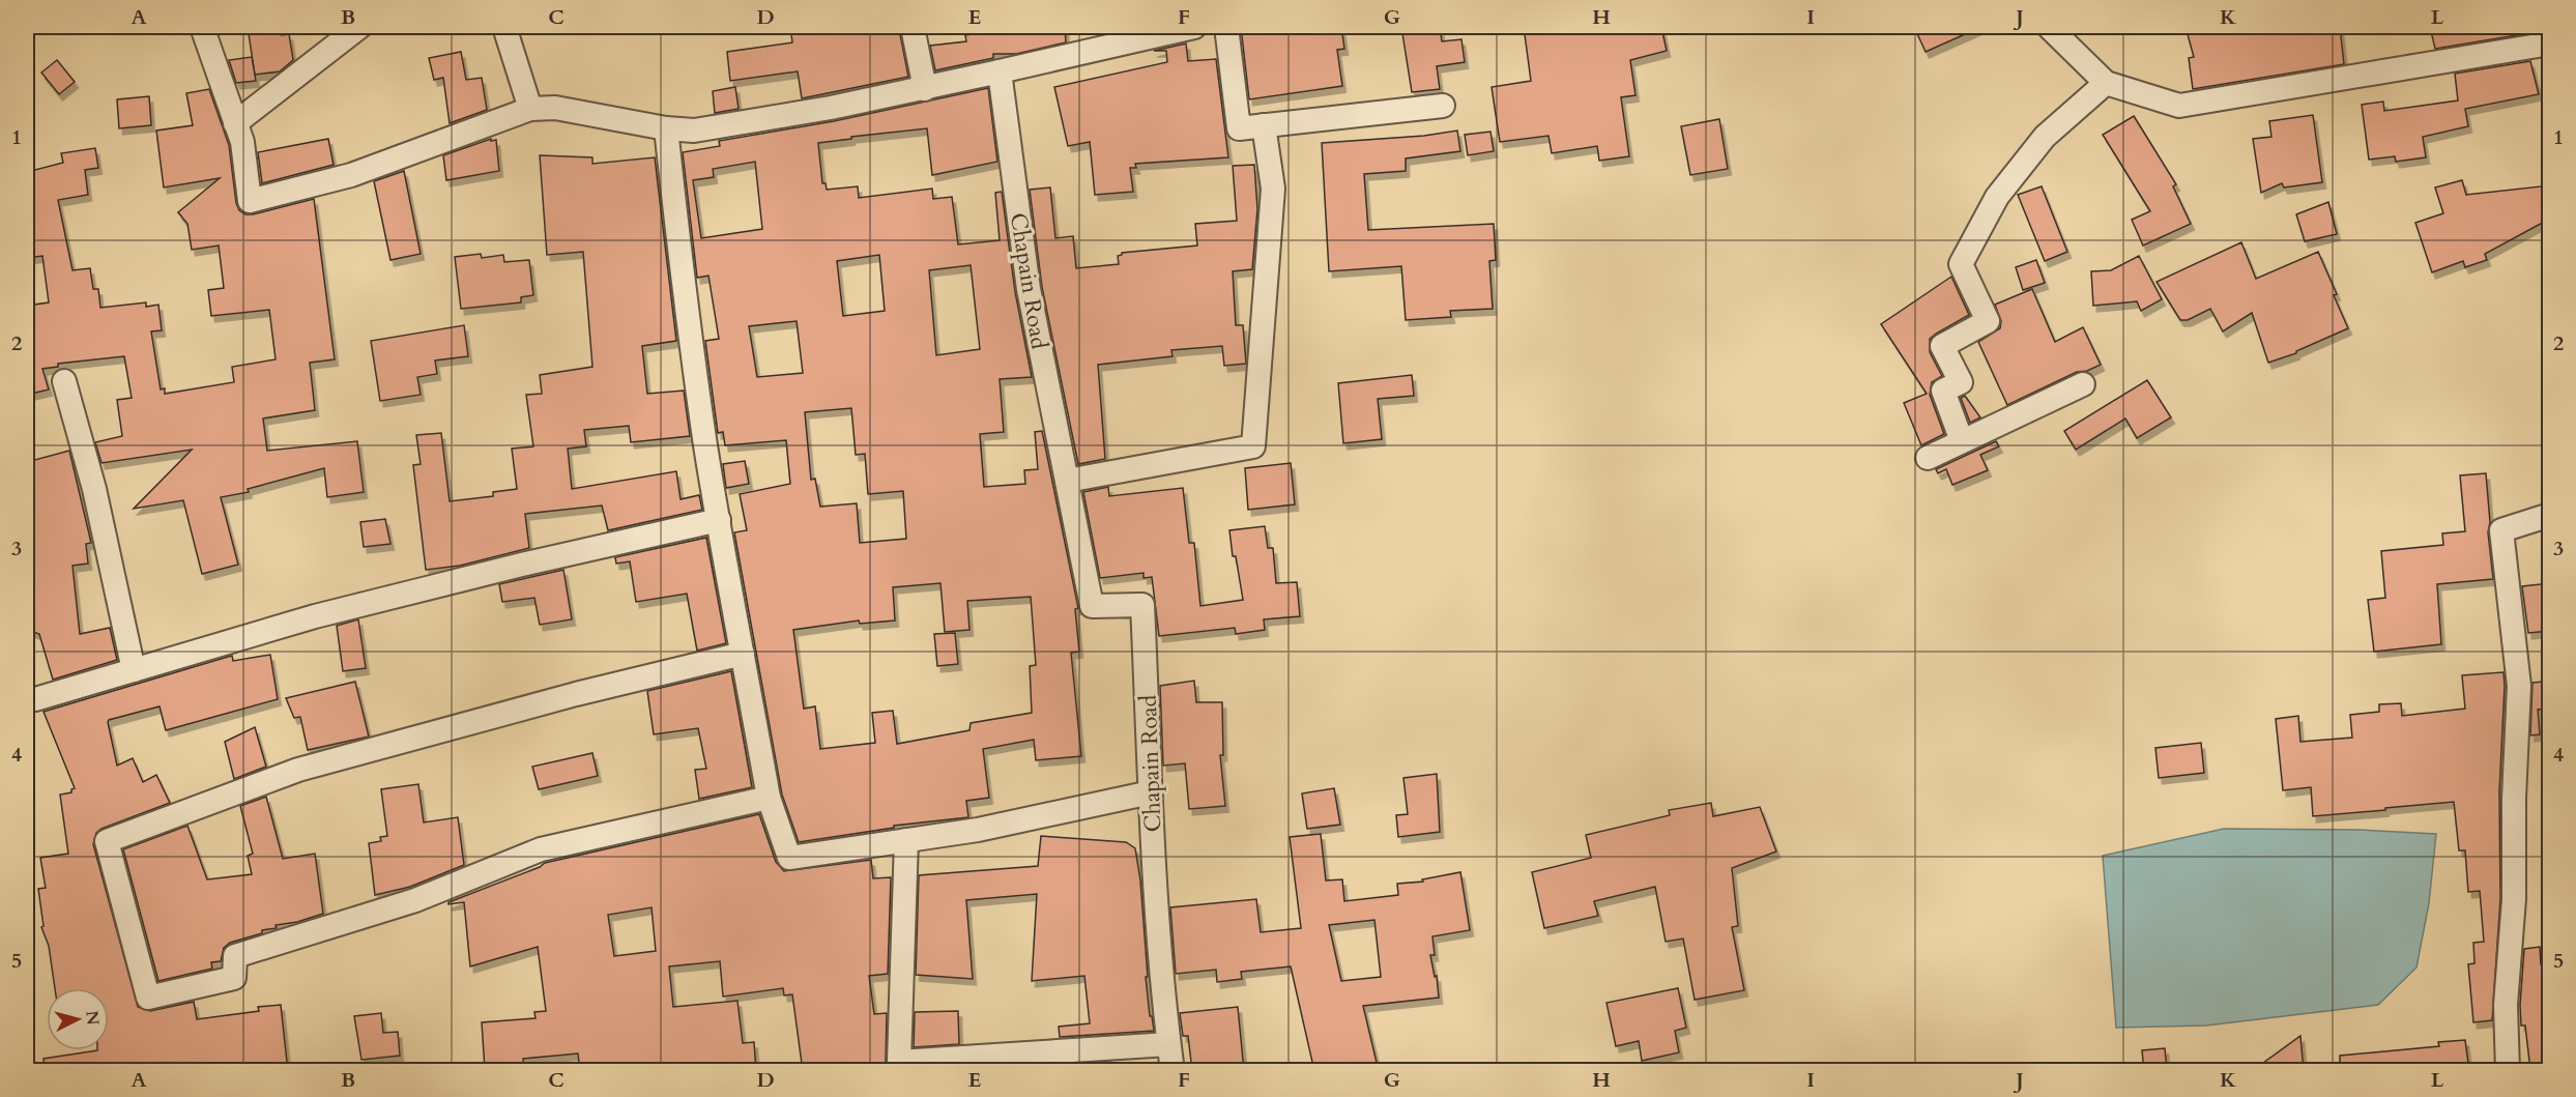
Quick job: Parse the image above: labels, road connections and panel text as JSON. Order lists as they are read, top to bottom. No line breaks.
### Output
{"streets":{"street":["Chapain Road"]},"north":"right","grid":{"columns":["A","B","C","D","E","F","G","H","I","J","K","L"],"rows":["1","2","3","4","5"]}}
